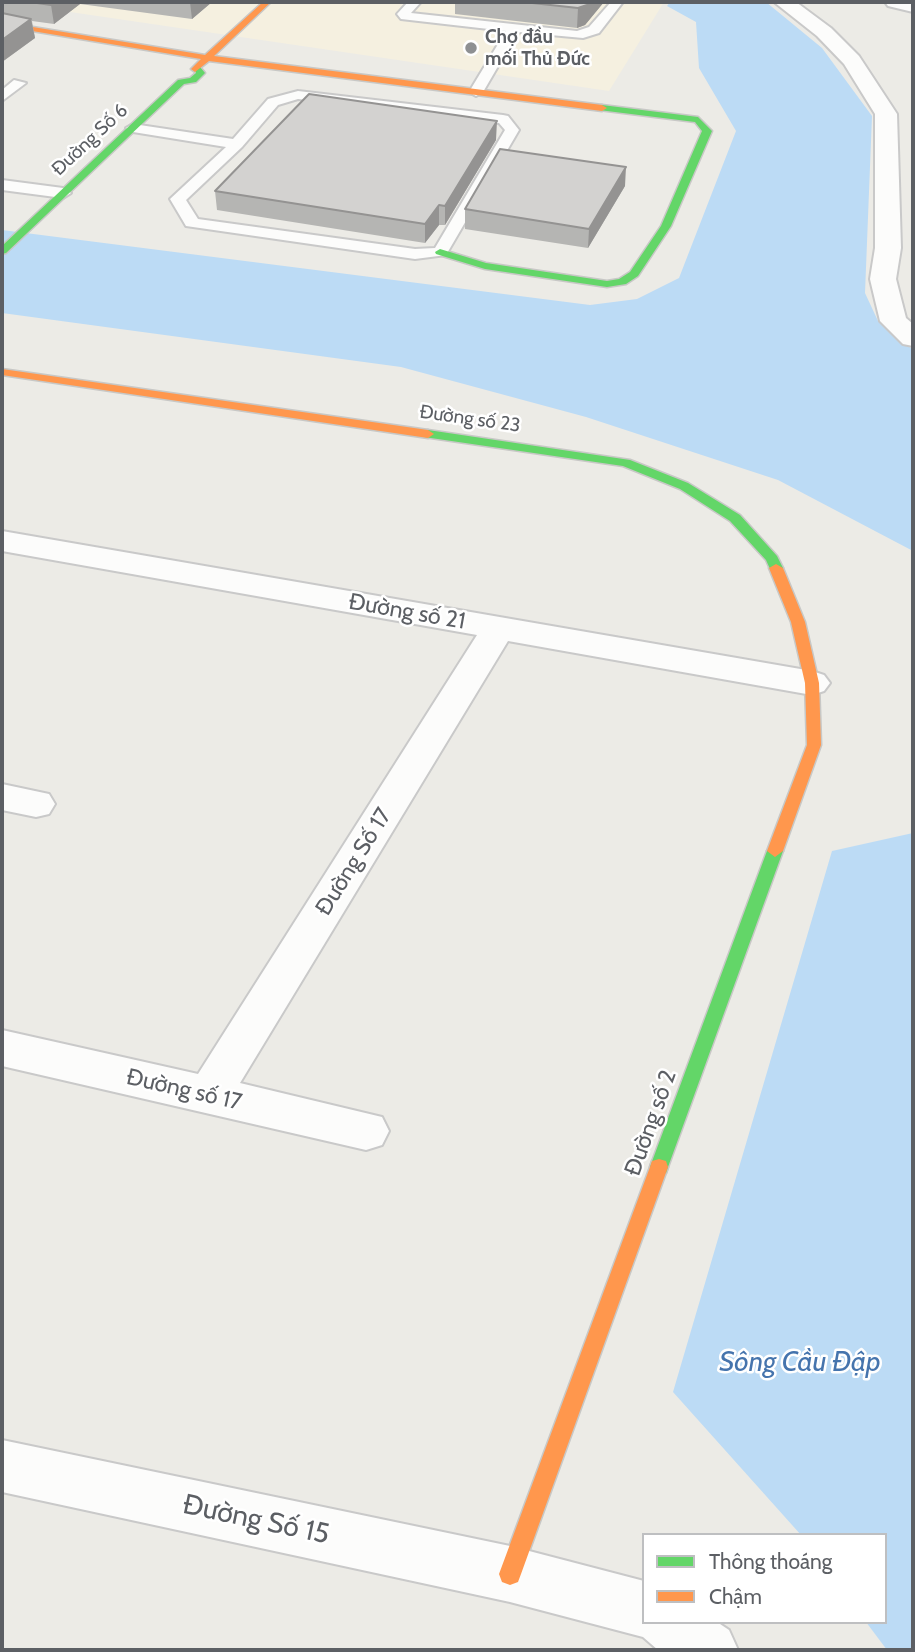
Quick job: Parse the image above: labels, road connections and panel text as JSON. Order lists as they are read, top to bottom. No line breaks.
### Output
{"streets":{"street":["Đường Số 6","Đường số 23","Đường số 21","Đường Số 17","Đường số 17","Đường số 2","Đường Số 15"]},"crossings":[["Đường số 23","Đường số 21"],["Đường số 23","Đường số 2"],["Đường số 21","Đường Số 17"],["Đường số 21","Đường số 2"],["Đường Số 17","Đường số 17"],["Đường số 2","Đường Số 15"]],"water":["Sông Cầu Đập"],"places":["Chợ đầu mối Thủ Đức"],"legend":["Thông thoáng","Chậm"]}
